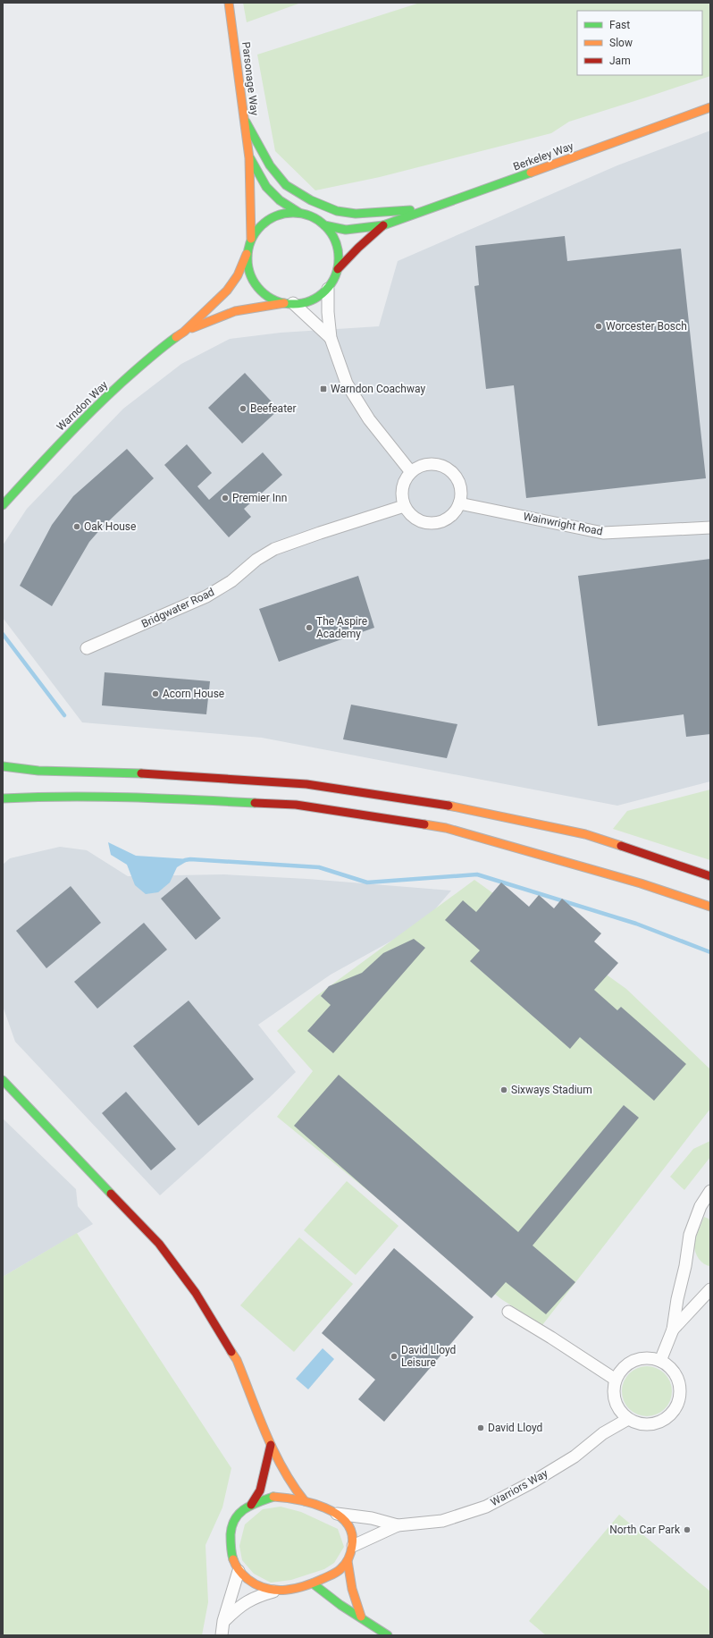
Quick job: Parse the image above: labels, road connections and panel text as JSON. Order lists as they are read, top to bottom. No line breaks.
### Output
{"streets":{"main road":["Parsonage Way","Berkeley Way","Warndon Way"],"street":["Wainwright Road","Bridgwater Road","Warriors Way"]},"crossings":[["Parsonage Way","Berkeley Way"],["Parsonage Way","Warndon Way"],["Berkeley Way","Warndon Way"],["Wainwright Road","Bridgwater Road"]],"places":{"other":["Worcester Bosch","Beefeater","Premier Inn","Oak House","The Aspire Academy","Acorn House","Sixways Stadium","David Lloyd Leisure","David Lloyd","North Car Park"],"transit":["Warndon Coachway"]},"legend":["Fast","Slow","Jam"]}
